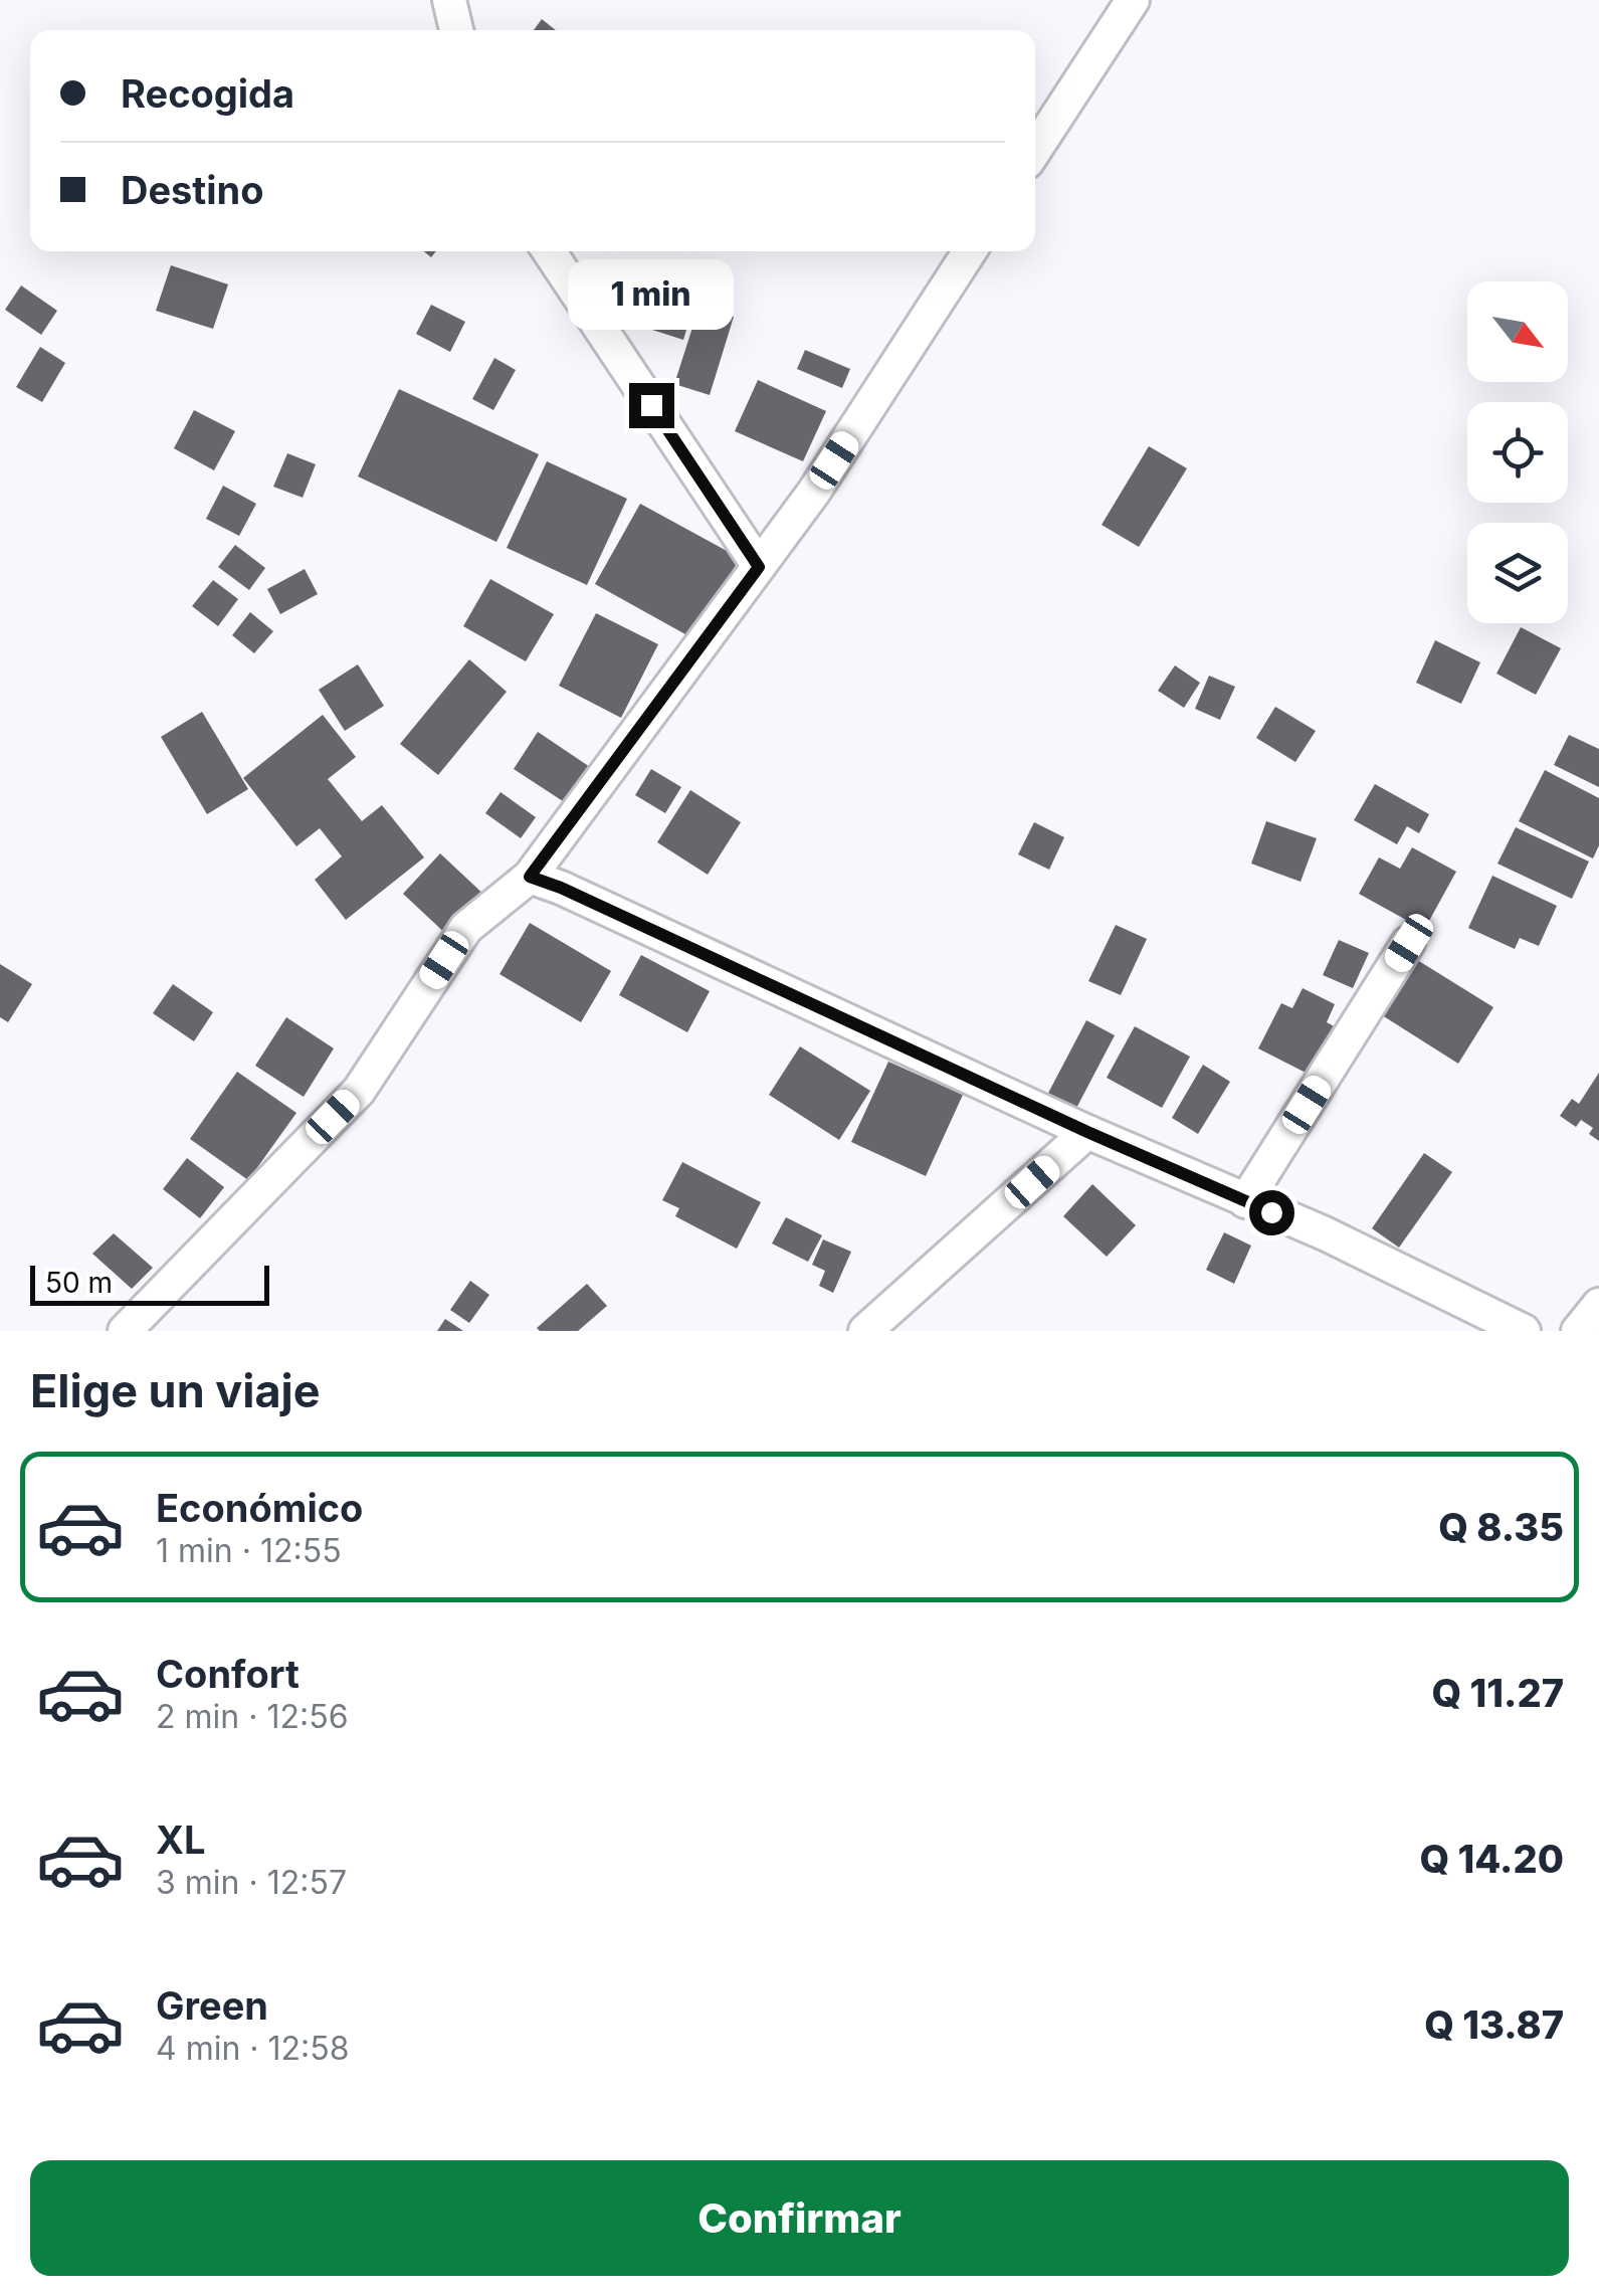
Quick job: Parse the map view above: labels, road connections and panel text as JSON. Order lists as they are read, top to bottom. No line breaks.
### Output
{"scale_bar":"50 m","north":"bottom right","page":{"banner":["Recogida","Destino"],"bubble":"1 min","scale":"50 m","heading":"Elige un viaje","list":[{"name":"Económico","note":"1 min · 12:55","value":"Q 8.35"},{"name":"Confort","note":"2 min · 12:56","value":"Q 11.27"},{"name":"XL","note":"3 min · 12:57","value":"Q 14.20"},{"name":"Green","note":"4 min · 12:58","value":"Q 13.87"}],"buttons":"Confirmar"}}
